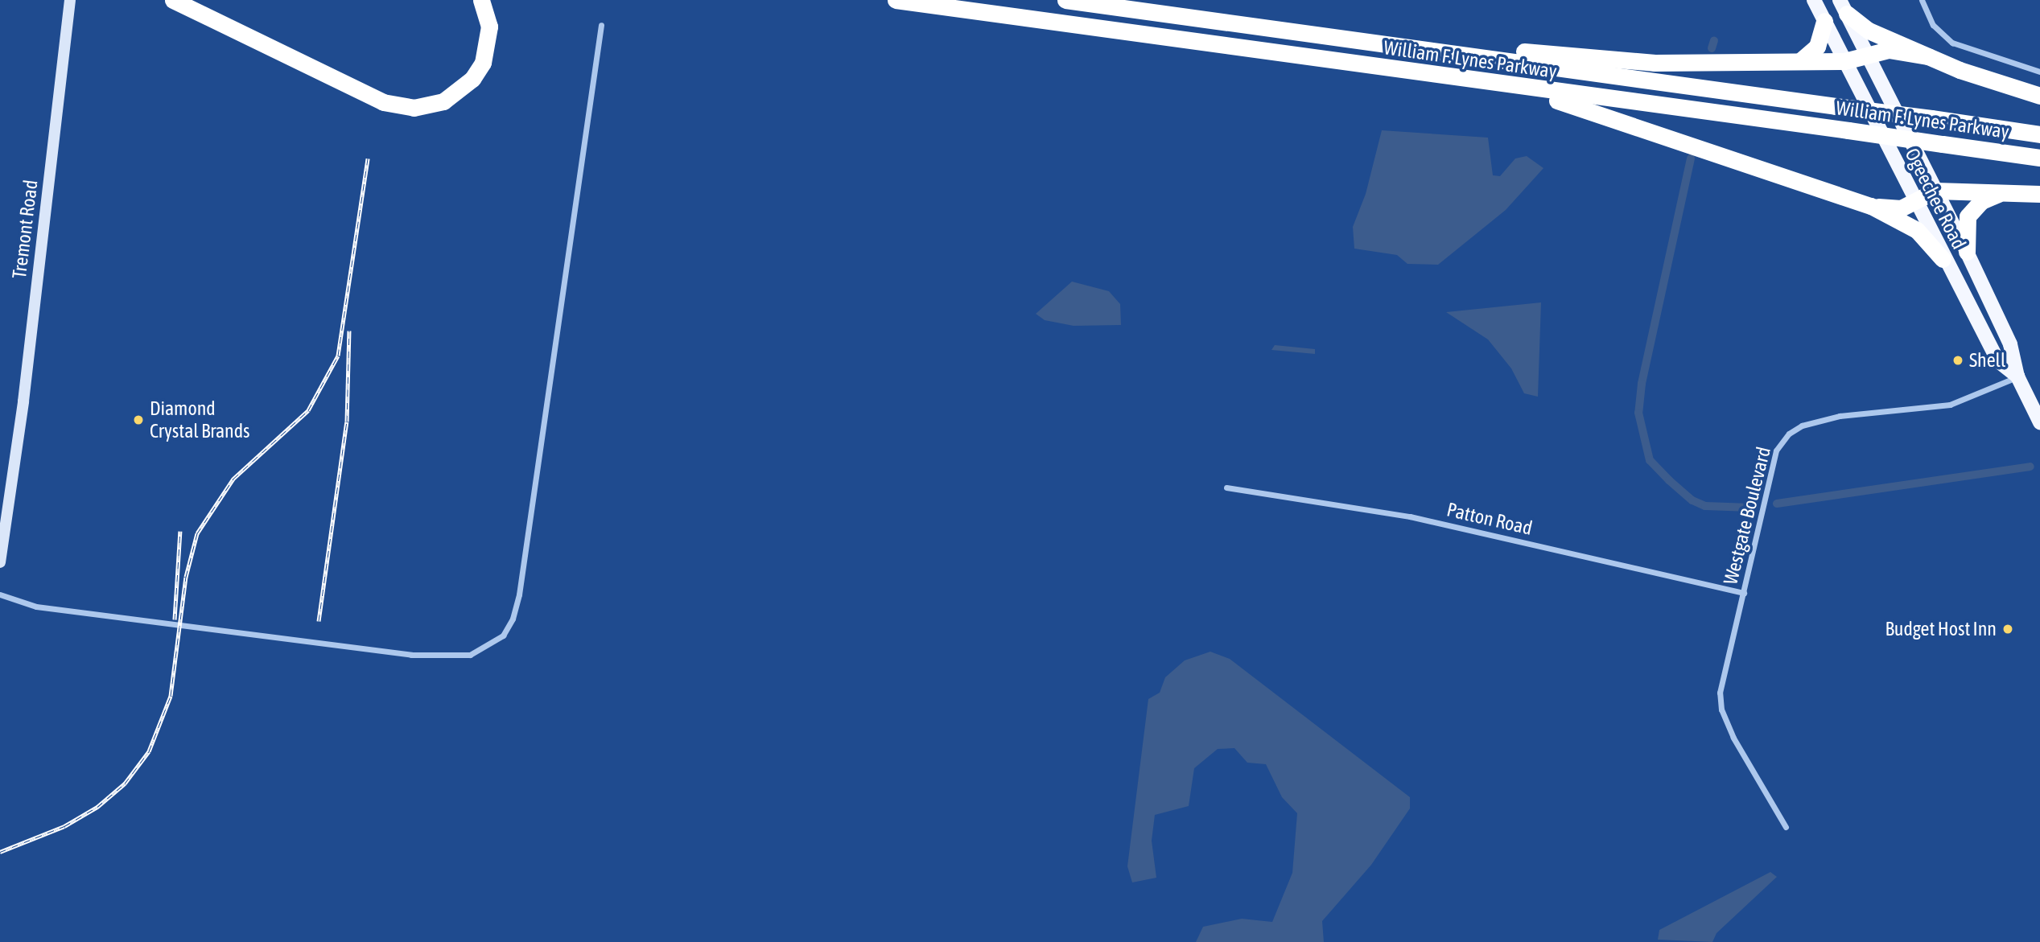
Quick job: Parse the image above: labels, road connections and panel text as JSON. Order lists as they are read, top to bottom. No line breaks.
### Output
{"streets":{"highway":["William F. Lynes Parkway"],"main road":["Ogeechee Road"],"street":["Tremont Road","Westgate Boulevard","Patton Road"]},"crossings":[["Ogeechee Road","Westgate Boulevard"],["Westgate Boulevard","Patton Road"]],"places":["Shell","Diamond Crystal Brands","Budget Host Inn"]}
